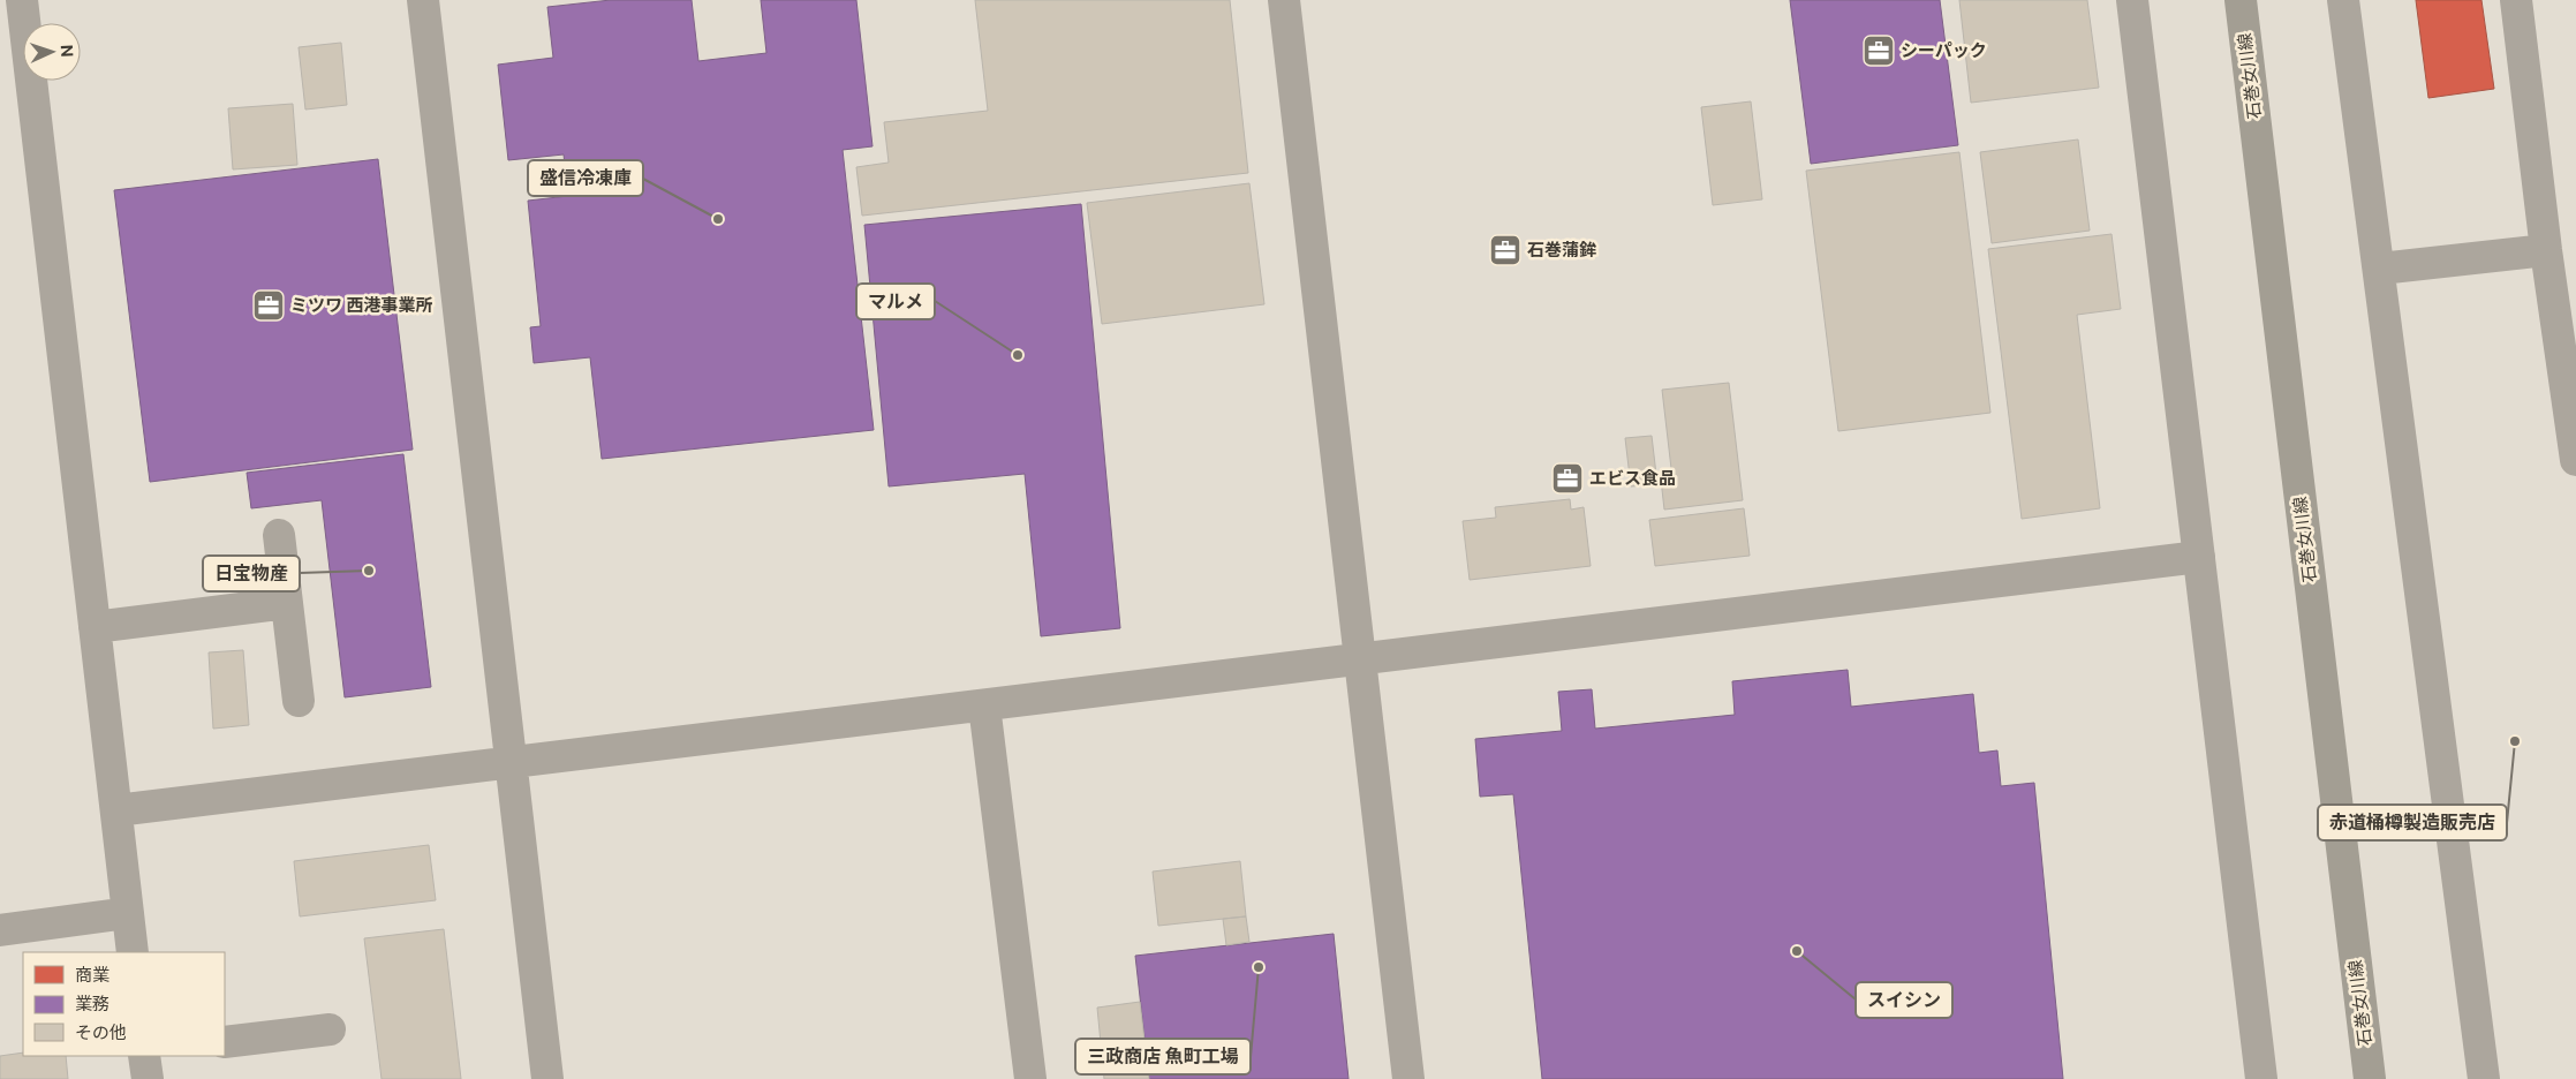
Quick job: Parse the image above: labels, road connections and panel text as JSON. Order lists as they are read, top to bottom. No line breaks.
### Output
{"streets":{"main road":["石巻女川線"]},"places":{"office":["シーパック","石巻蒲鉾","ミツワ 西港事業所","エビス食品"],"other":["盛信冷凍庫","マルメ","日宝物産","赤道桶樽製造販売店","スイシン","三政商店 魚町工場"]},"legend":["商業","業務","その他"],"north":"right"}
